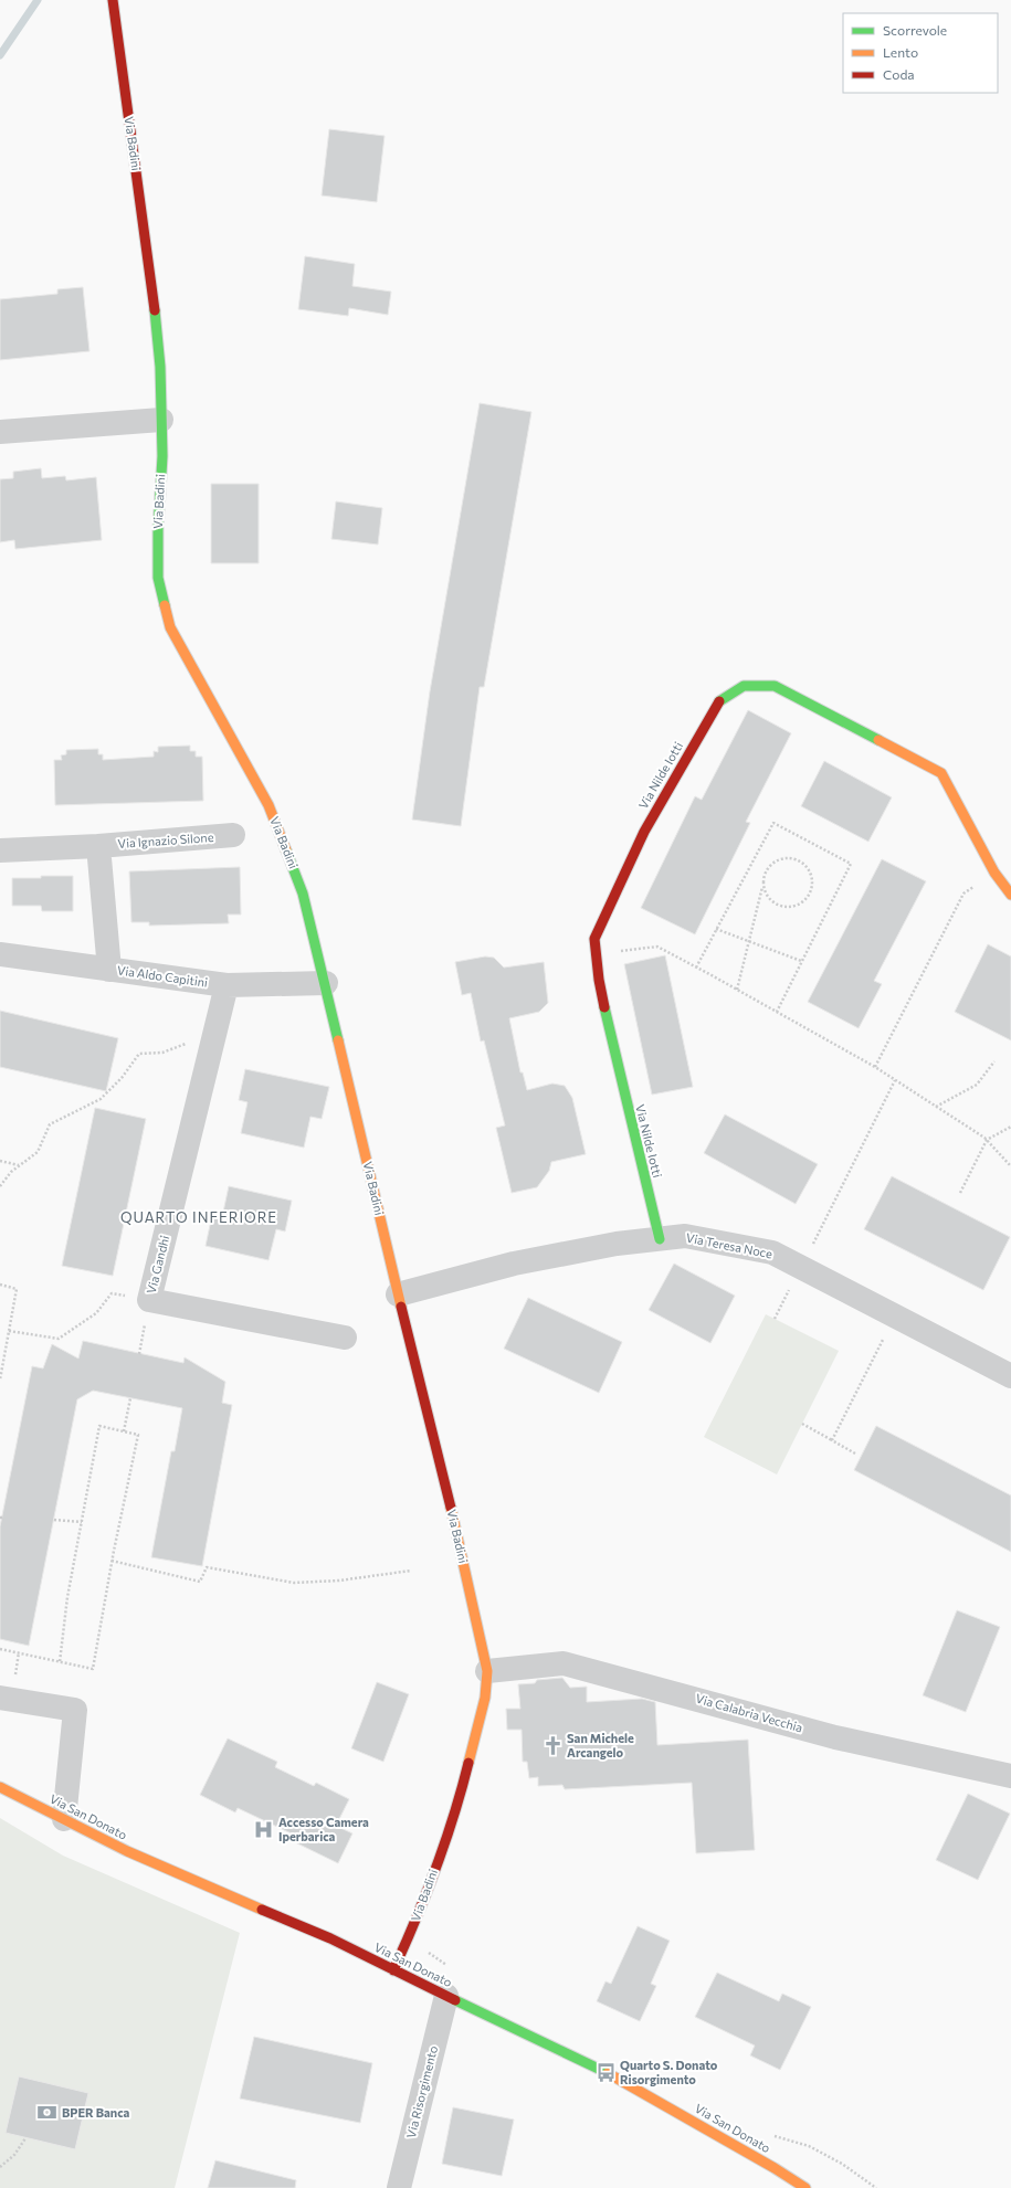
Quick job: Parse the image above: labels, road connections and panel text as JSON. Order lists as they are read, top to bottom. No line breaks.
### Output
{"streets":{"street":["Via Badini","Via Nilde Iotti","Via Ignazio Silone","Via Aldo Capitini","Via Teresa Noce","Via Gandhi","Via Calabria Vecchia","Via San Donato","Via Risorgimento"]},"crossings":[["Via Badini","Via Aldo Capitini"],["Via Badini","Via Teresa Noce"],["Via Badini","Via Calabria Vecchia"],["Via Badini","Via San Donato"],["Via Nilde Iotti","Via Teresa Noce"],["Via Aldo Capitini","Via Gandhi"],["Via San Donato","Via Risorgimento"]],"districts":["QUARTO INFERIORE"],"places":{"church":["San Michele Arcangelo"],"hospital":["Accesso Camera Iperbarica"],"bus stop":["Quarto S. Donato Risorgimento"],"bank":["BPER Banca"]},"legend":["Scorrevole","Lento","Coda"]}
